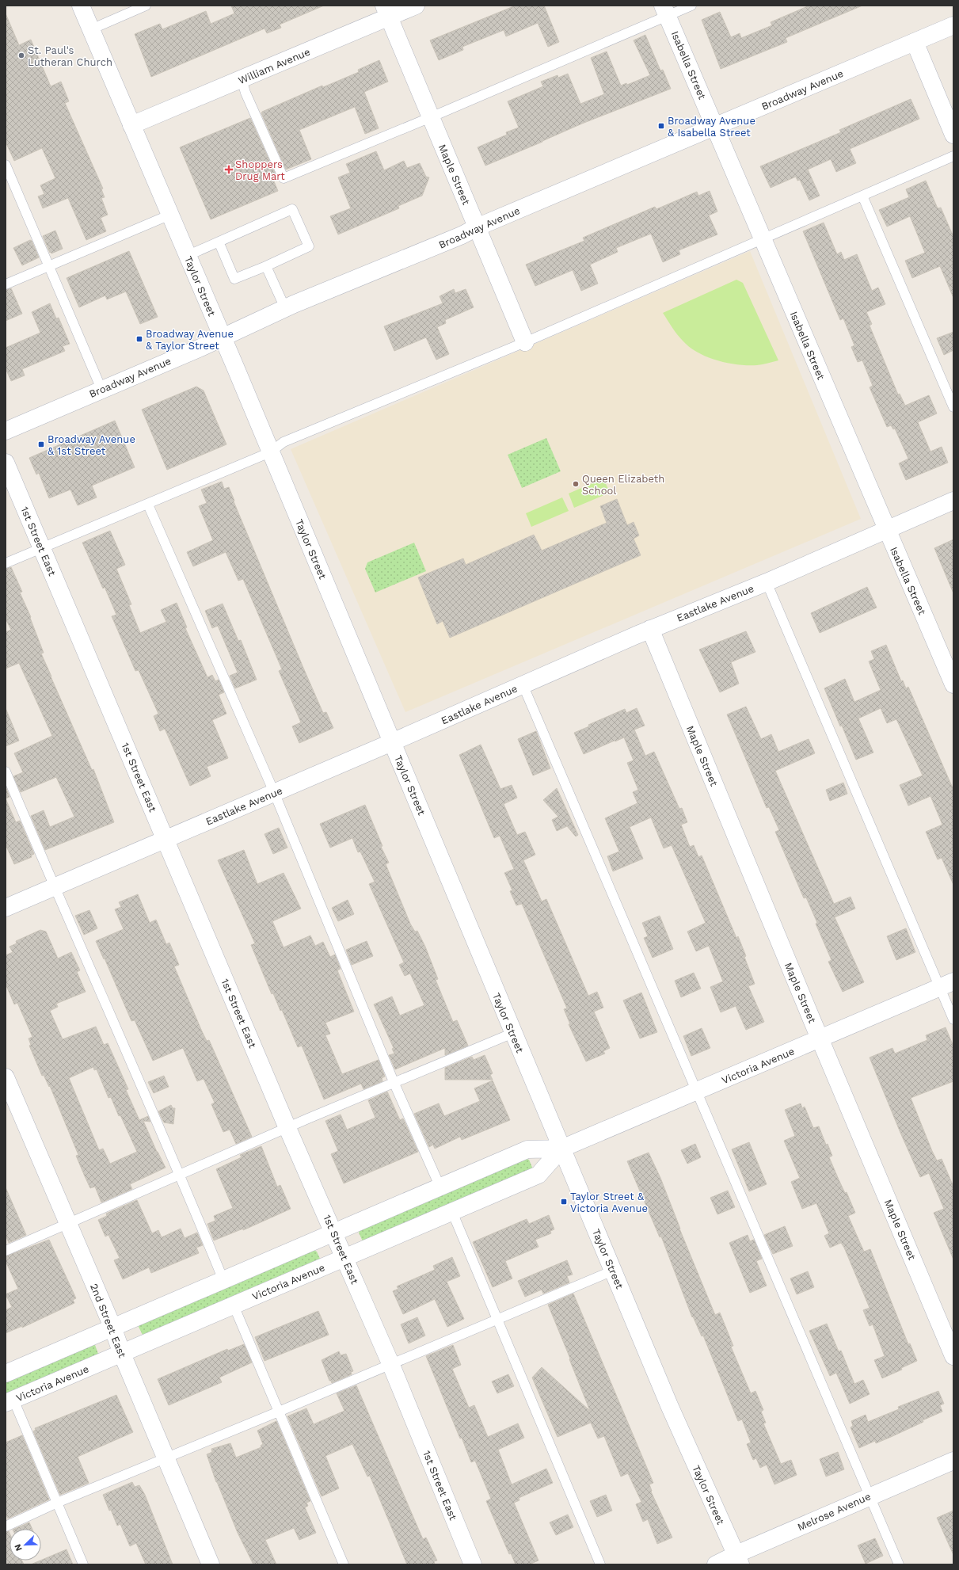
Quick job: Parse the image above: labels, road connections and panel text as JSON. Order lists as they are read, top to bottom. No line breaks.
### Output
{"streets":{"street":["Isabella Street","William Avenue","Broadway Avenue","Maple Street","Taylor Street","1st Street East","Eastlake Avenue","Victoria Avenue","2nd Street East","Melrose Avenue"]},"crossings":[["Isabella Street","Broadway Avenue"],["Isabella Street","Eastlake Avenue"],["William Avenue","Maple Street"],["William Avenue","Taylor Street"],["Broadway Avenue","Maple Street"],["Broadway Avenue","Taylor Street"],["Maple Street","Eastlake Avenue"],["Maple Street","Victoria Avenue"],["Taylor Street","Eastlake Avenue"],["Taylor Street","Victoria Avenue"],["Taylor Street","Melrose Avenue"],["1st Street East","Eastlake Avenue"],["1st Street East","Victoria Avenue"],["Victoria Avenue","2nd Street East"]],"places":{"other":["St. Paul's Lutheran Church","Queen Elizabeth School"],"transit":["Broadway Avenue & Isabella Street","Broadway Avenue & Taylor Street","Broadway Avenue & 1st Street","Taylor Street & Victoria Avenue"],"health":["Shoppers Drug Mart"]},"north":"bottom left"}
